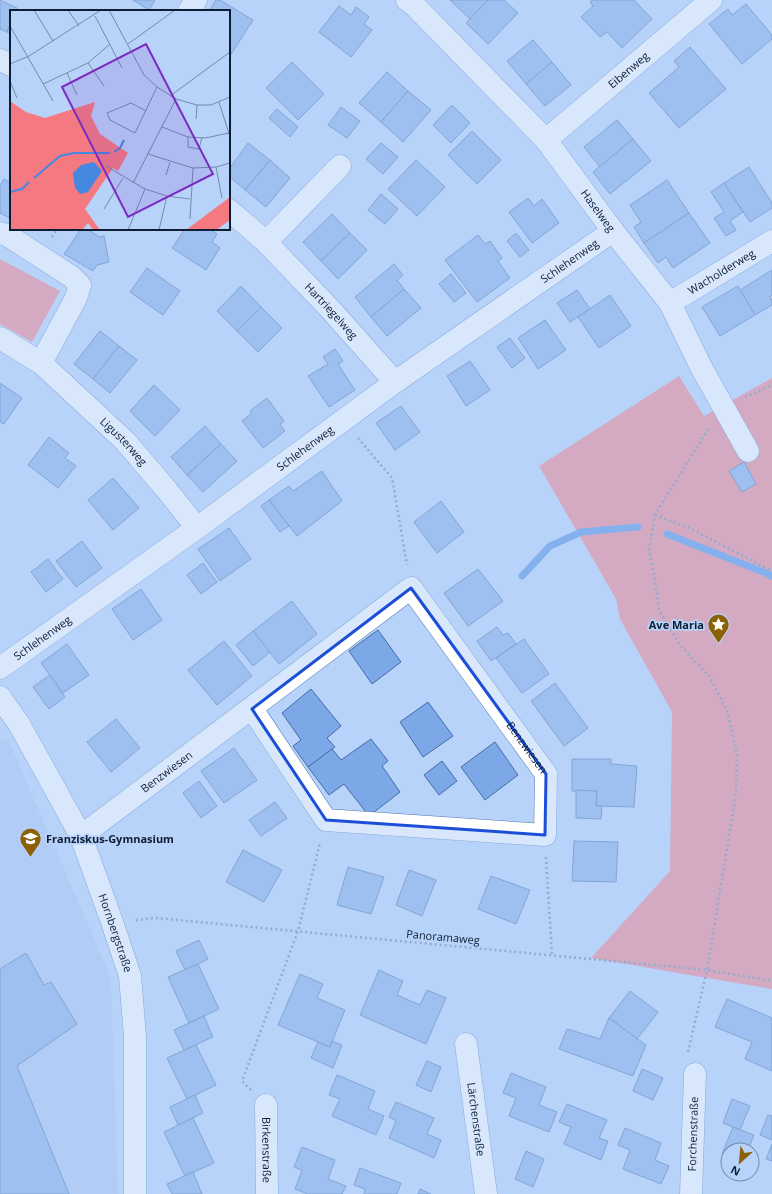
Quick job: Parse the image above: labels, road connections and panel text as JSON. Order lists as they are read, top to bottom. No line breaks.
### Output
{"streets":{"street":["Eibenweg","Haselweg","Schlehenweg","Wacholderweg","Hartriegelweg","Ligusterweg","Benzwiesen","Hornbergstraße","Lärchenstraße","Forchenstraße","Birkenstraße"],"path":["Panoramaweg"]},"crossings":[["Eibenweg","Haselweg"],["Haselweg","Schlehenweg"],["Haselweg","Wacholderweg"],["Schlehenweg","Hartriegelweg"],["Schlehenweg","Ligusterweg"],["Benzwiesen","Hornbergstraße"],["Hornbergstraße","Panoramaweg"]],"places":{"place":["Ave Maria"],"school or university":["Franziskus-Gymnasium"]},"north":"bottom left"}
